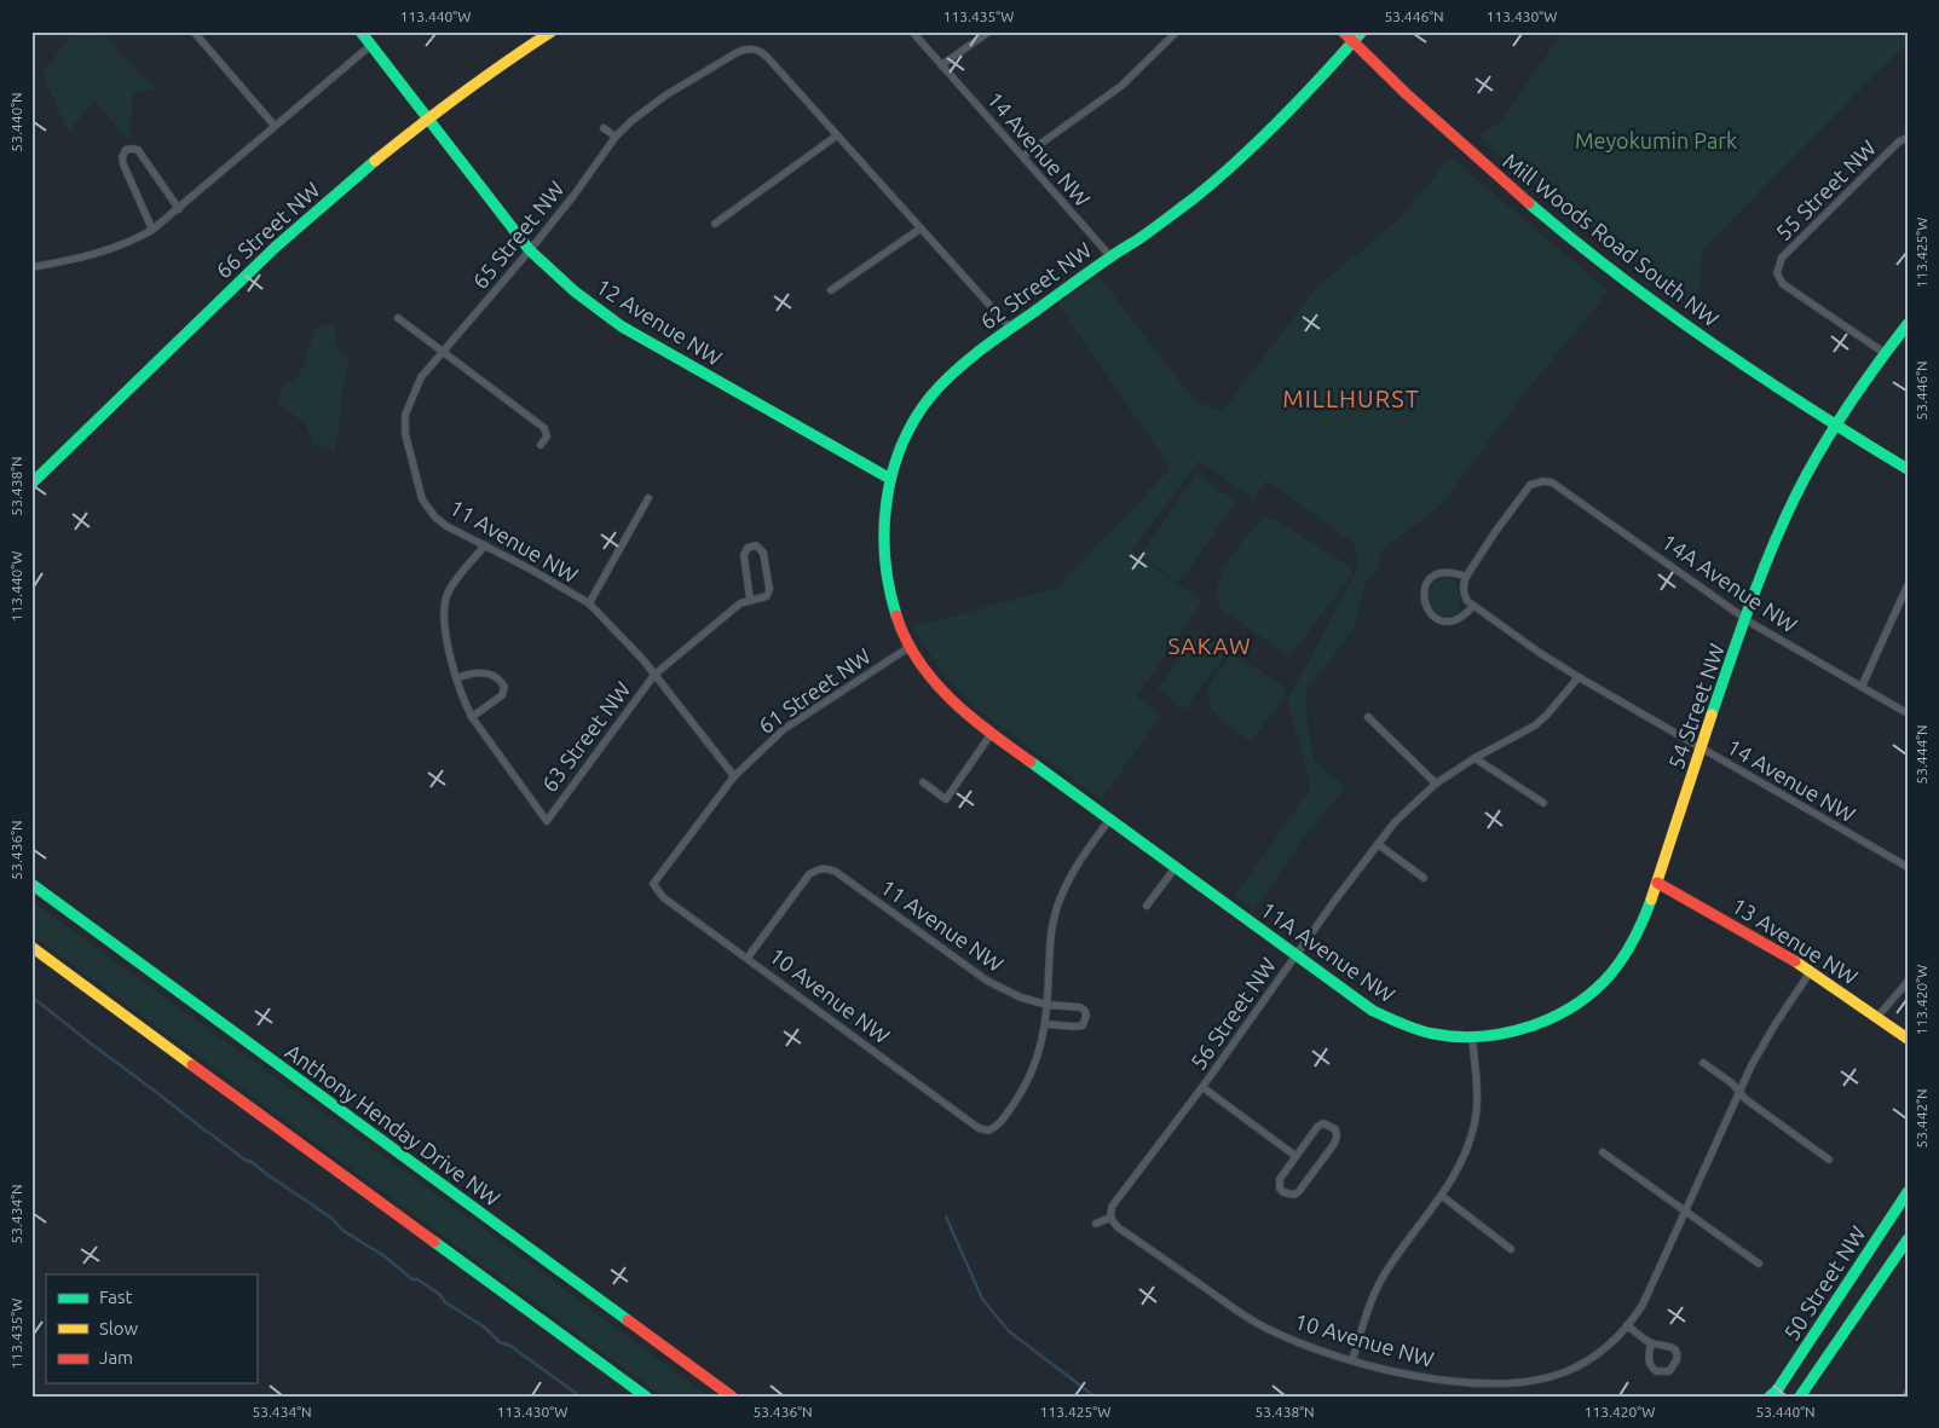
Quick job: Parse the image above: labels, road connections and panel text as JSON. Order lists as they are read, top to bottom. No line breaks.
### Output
{"streets":{"main road":["66 Street NW","Mill Woods Road South NW","62 Street NW","12 Avenue NW","54 Street NW","13 Avenue NW","11A Avenue NW","Anthony Henday Drive NW","50 Street NW"],"street":["14 Avenue NW","55 Street NW","65 Street NW","11 Avenue NW","14A Avenue NW","61 Street NW","63 Street NW","10 Avenue NW","56 Street NW"]},"crossings":[["14 Avenue NW","62 Street NW"],["14 Avenue NW","14A Avenue NW"],["14 Avenue NW","54 Street NW"],["14 Avenue NW","56 Street NW"],["55 Street NW","54 Street NW"],["66 Street NW","12 Avenue NW"],["65 Street NW","12 Avenue NW"],["65 Street NW","11 Avenue NW"],["Mill Woods Road South NW","62 Street NW"],["Mill Woods Road South NW","54 Street NW"],["62 Street NW","12 Avenue NW"],["62 Street NW","61 Street NW"],["62 Street NW","11A Avenue NW"],["11 Avenue NW","61 Street NW"],["11 Avenue NW","63 Street NW"],["11 Avenue NW","10 Avenue NW"],["14A Avenue NW","54 Street NW"],["61 Street NW","11A Avenue NW"],["61 Street NW","10 Avenue NW"],["54 Street NW","13 Avenue NW"],["54 Street NW","11A Avenue NW"],["13 Avenue NW","10 Avenue NW"],["11A Avenue NW","56 Street NW"],["10 Avenue NW","56 Street NW"]],"districts":["MILLHURST","SAKAW"],"parks":["Meyokumin Park"],"legend":["Fast","Slow","Jam"],"coordinates":["113.440°W","113.435°W","53.446°N","113.430°W","53.440°N","113.425°W","53.438°N","53.444°N","53.436°N","113.420°W","53.442°N","53.434°N"]}
